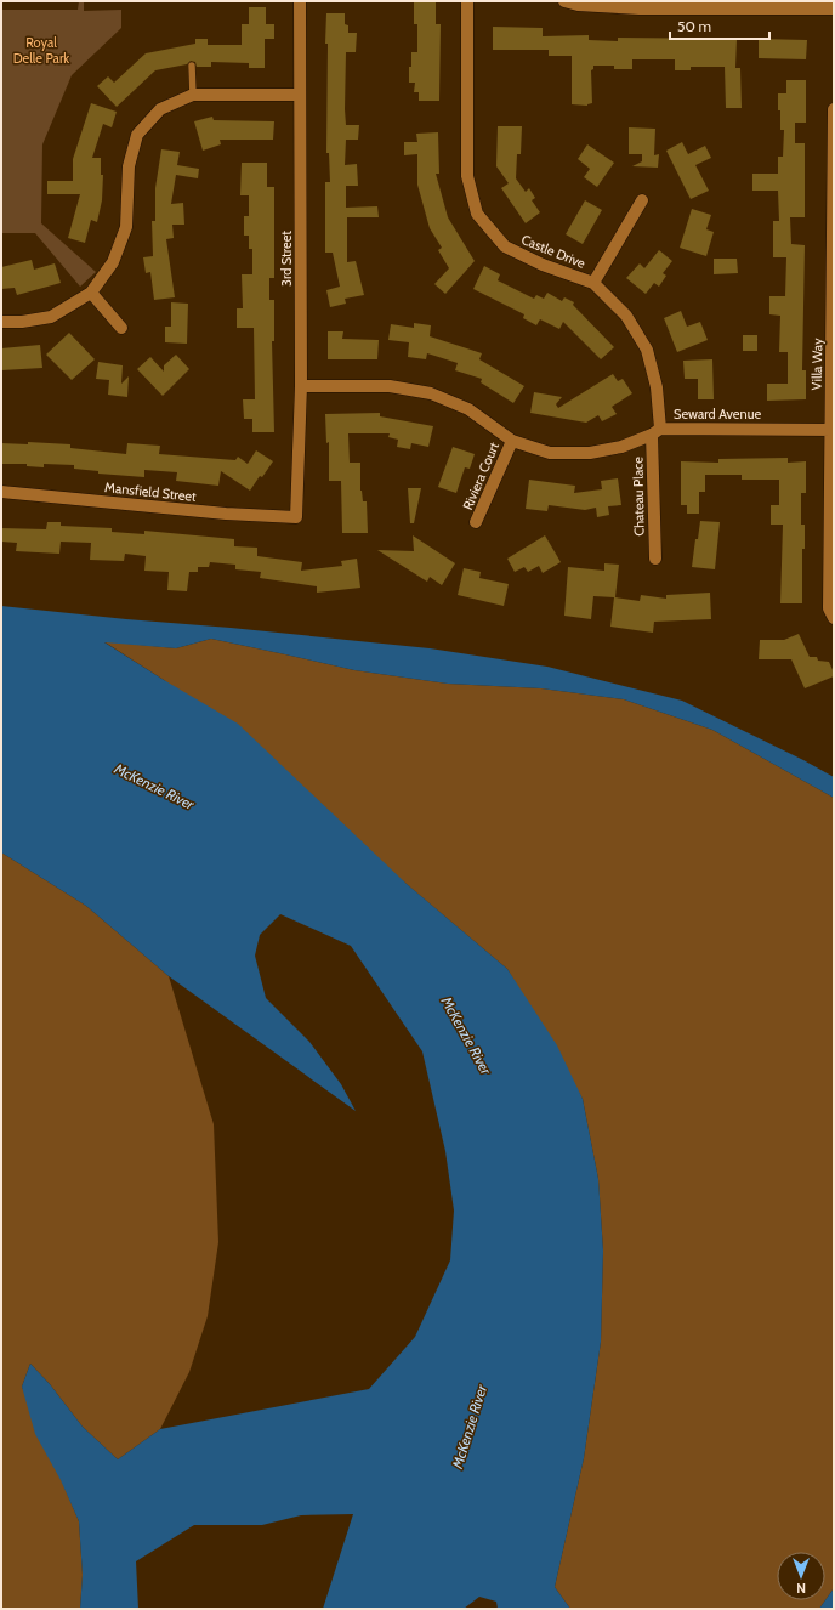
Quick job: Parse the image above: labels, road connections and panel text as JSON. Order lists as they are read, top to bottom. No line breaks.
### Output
{"streets":{"street":["Castle Drive","3rd Street","Villa Way","Seward Avenue","Riviera Court","Mansfield Street","Chateau Place"]},"crossings":[["Castle Drive","Seward Avenue"],["Castle Drive","Chateau Place"],["3rd Street","Seward Avenue"],["3rd Street","Mansfield Street"],["Villa Way","Seward Avenue"],["Seward Avenue","Riviera Court"],["Seward Avenue","Chateau Place"]],"water":["McKenzie River"],"parks":["Royal Delle Park"],"scale_bar":"50 m","north":"bottom"}
